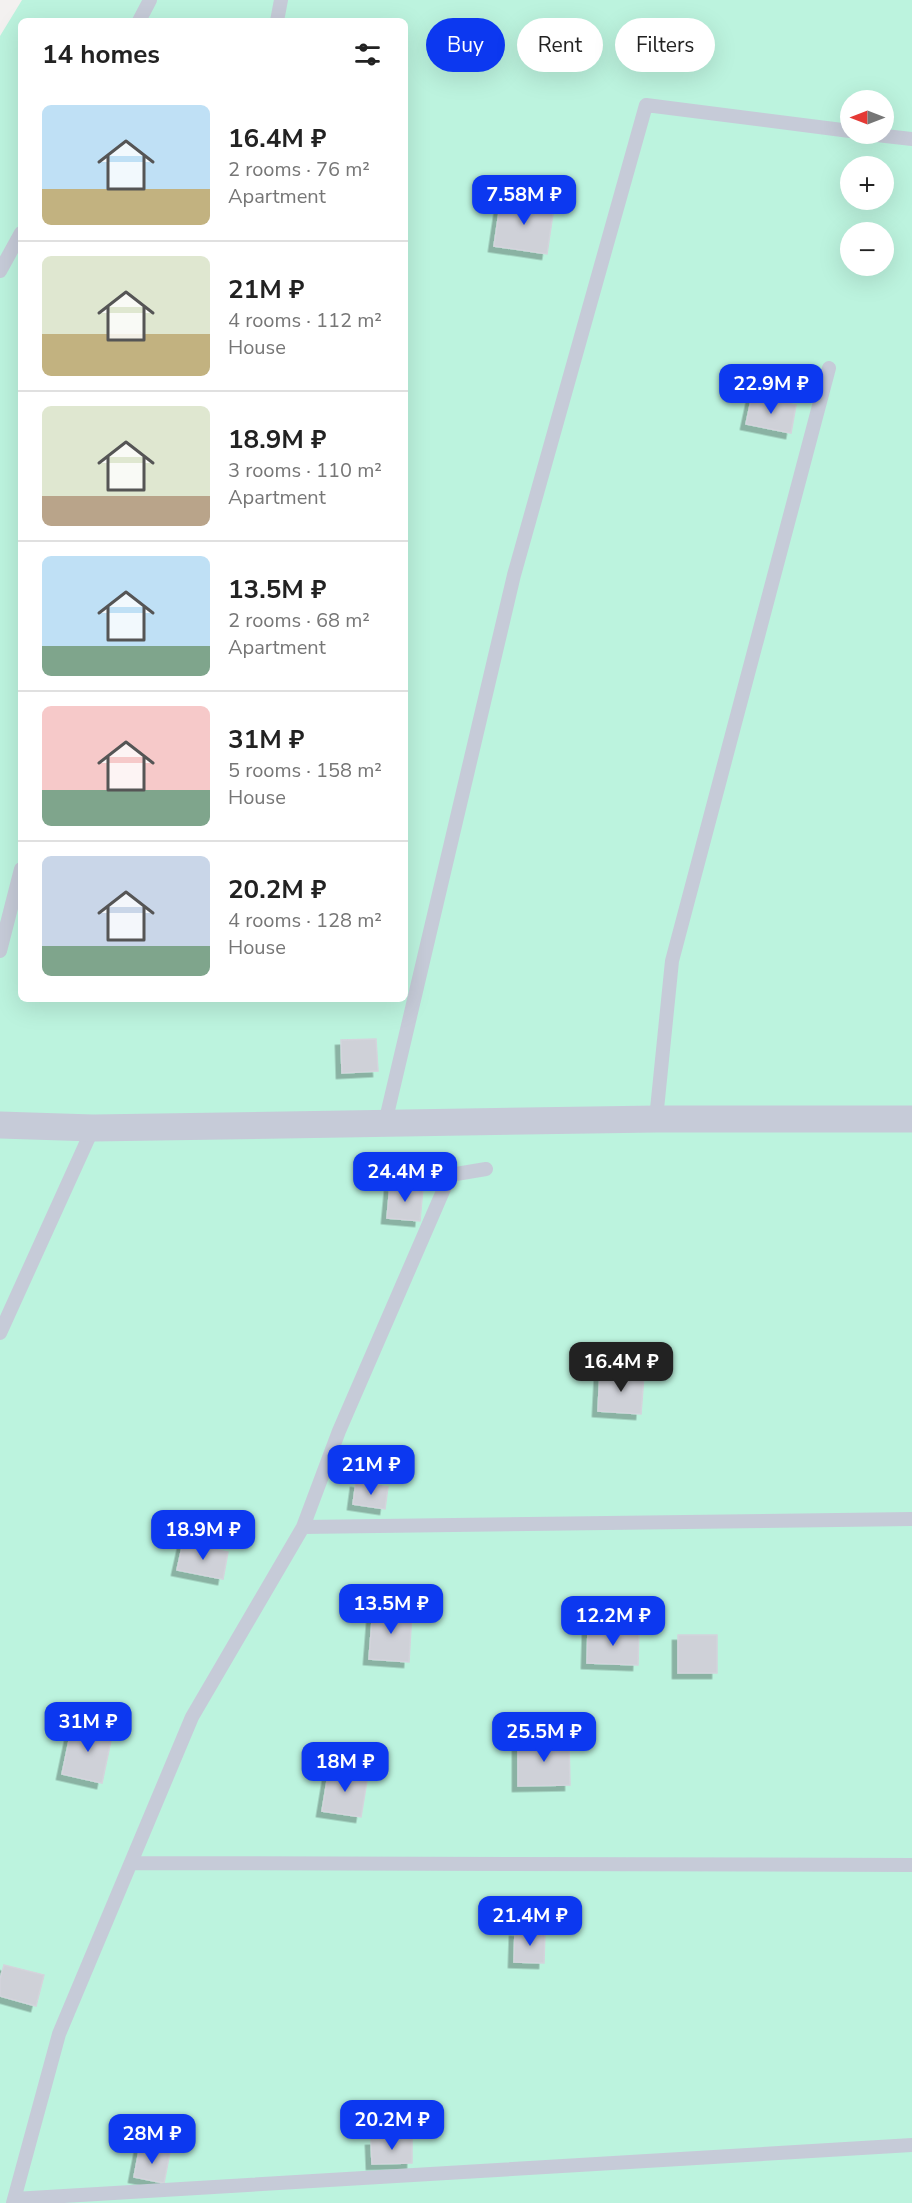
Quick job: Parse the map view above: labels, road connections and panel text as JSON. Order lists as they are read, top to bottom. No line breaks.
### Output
{"north":"left","page":{"chip":["Buy","Rent","Filters"],"heading":"14 homes","map_buttons":["+","−"],"list":[{"name":"16.4M ₽","note":"2 rooms · 76 m² · Apartment"},{"name":"21M ₽","note":"4 rooms · 112 m² · House"},{"name":"18.9M ₽","note":"3 rooms · 110 m² · Apartment"},{"name":"13.5M ₽","note":"2 rooms · 68 m² · Apartment"},{"name":"31M ₽","note":"5 rooms · 158 m² · House"},{"name":"20.2M ₽","note":"4 rooms · 128 m² · House"}],"price":["7.58M ₽","22.9M ₽","24.4M ₽","16.4M ₽","21M ₽","18.9M ₽","13.5M ₽","12.2M ₽","31M ₽","25.5M ₽","18M ₽","21.4M ₽","20.2M ₽","28M ₽"]}}
